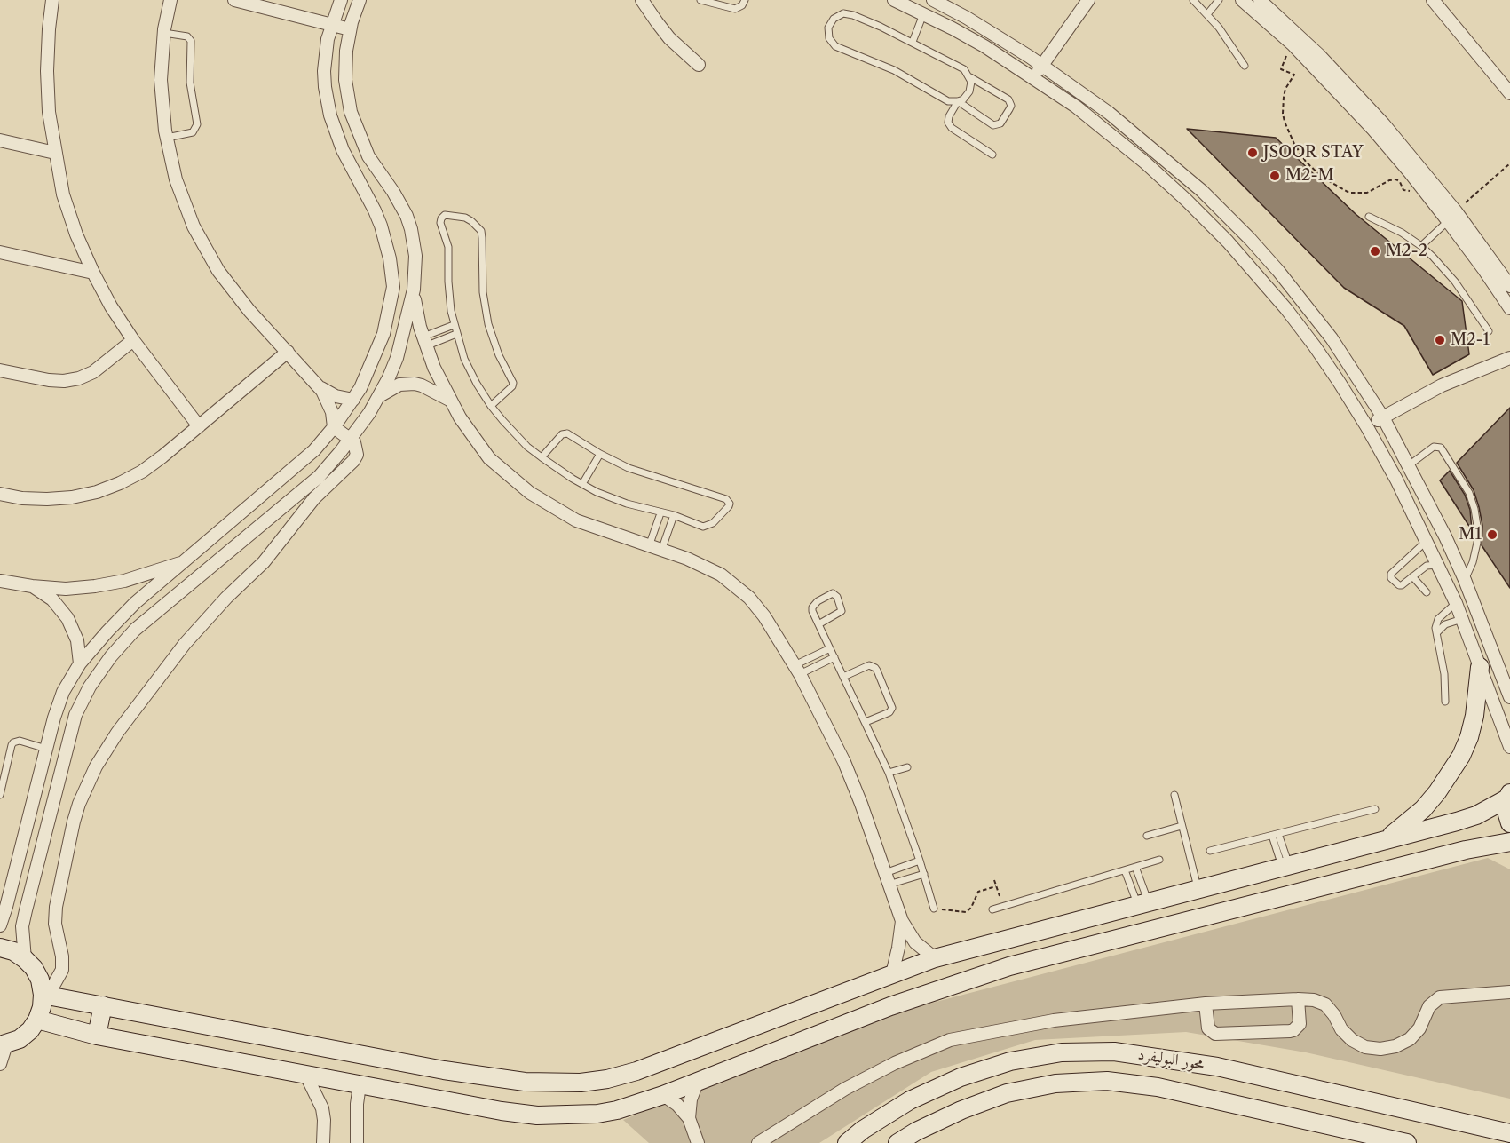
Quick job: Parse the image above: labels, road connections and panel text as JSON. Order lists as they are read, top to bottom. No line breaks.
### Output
{"streets":{"street":["محور البوليفرد"]},"places":["JSOOR STAY","M2-M","M2-2","M2-1","M1"]}
